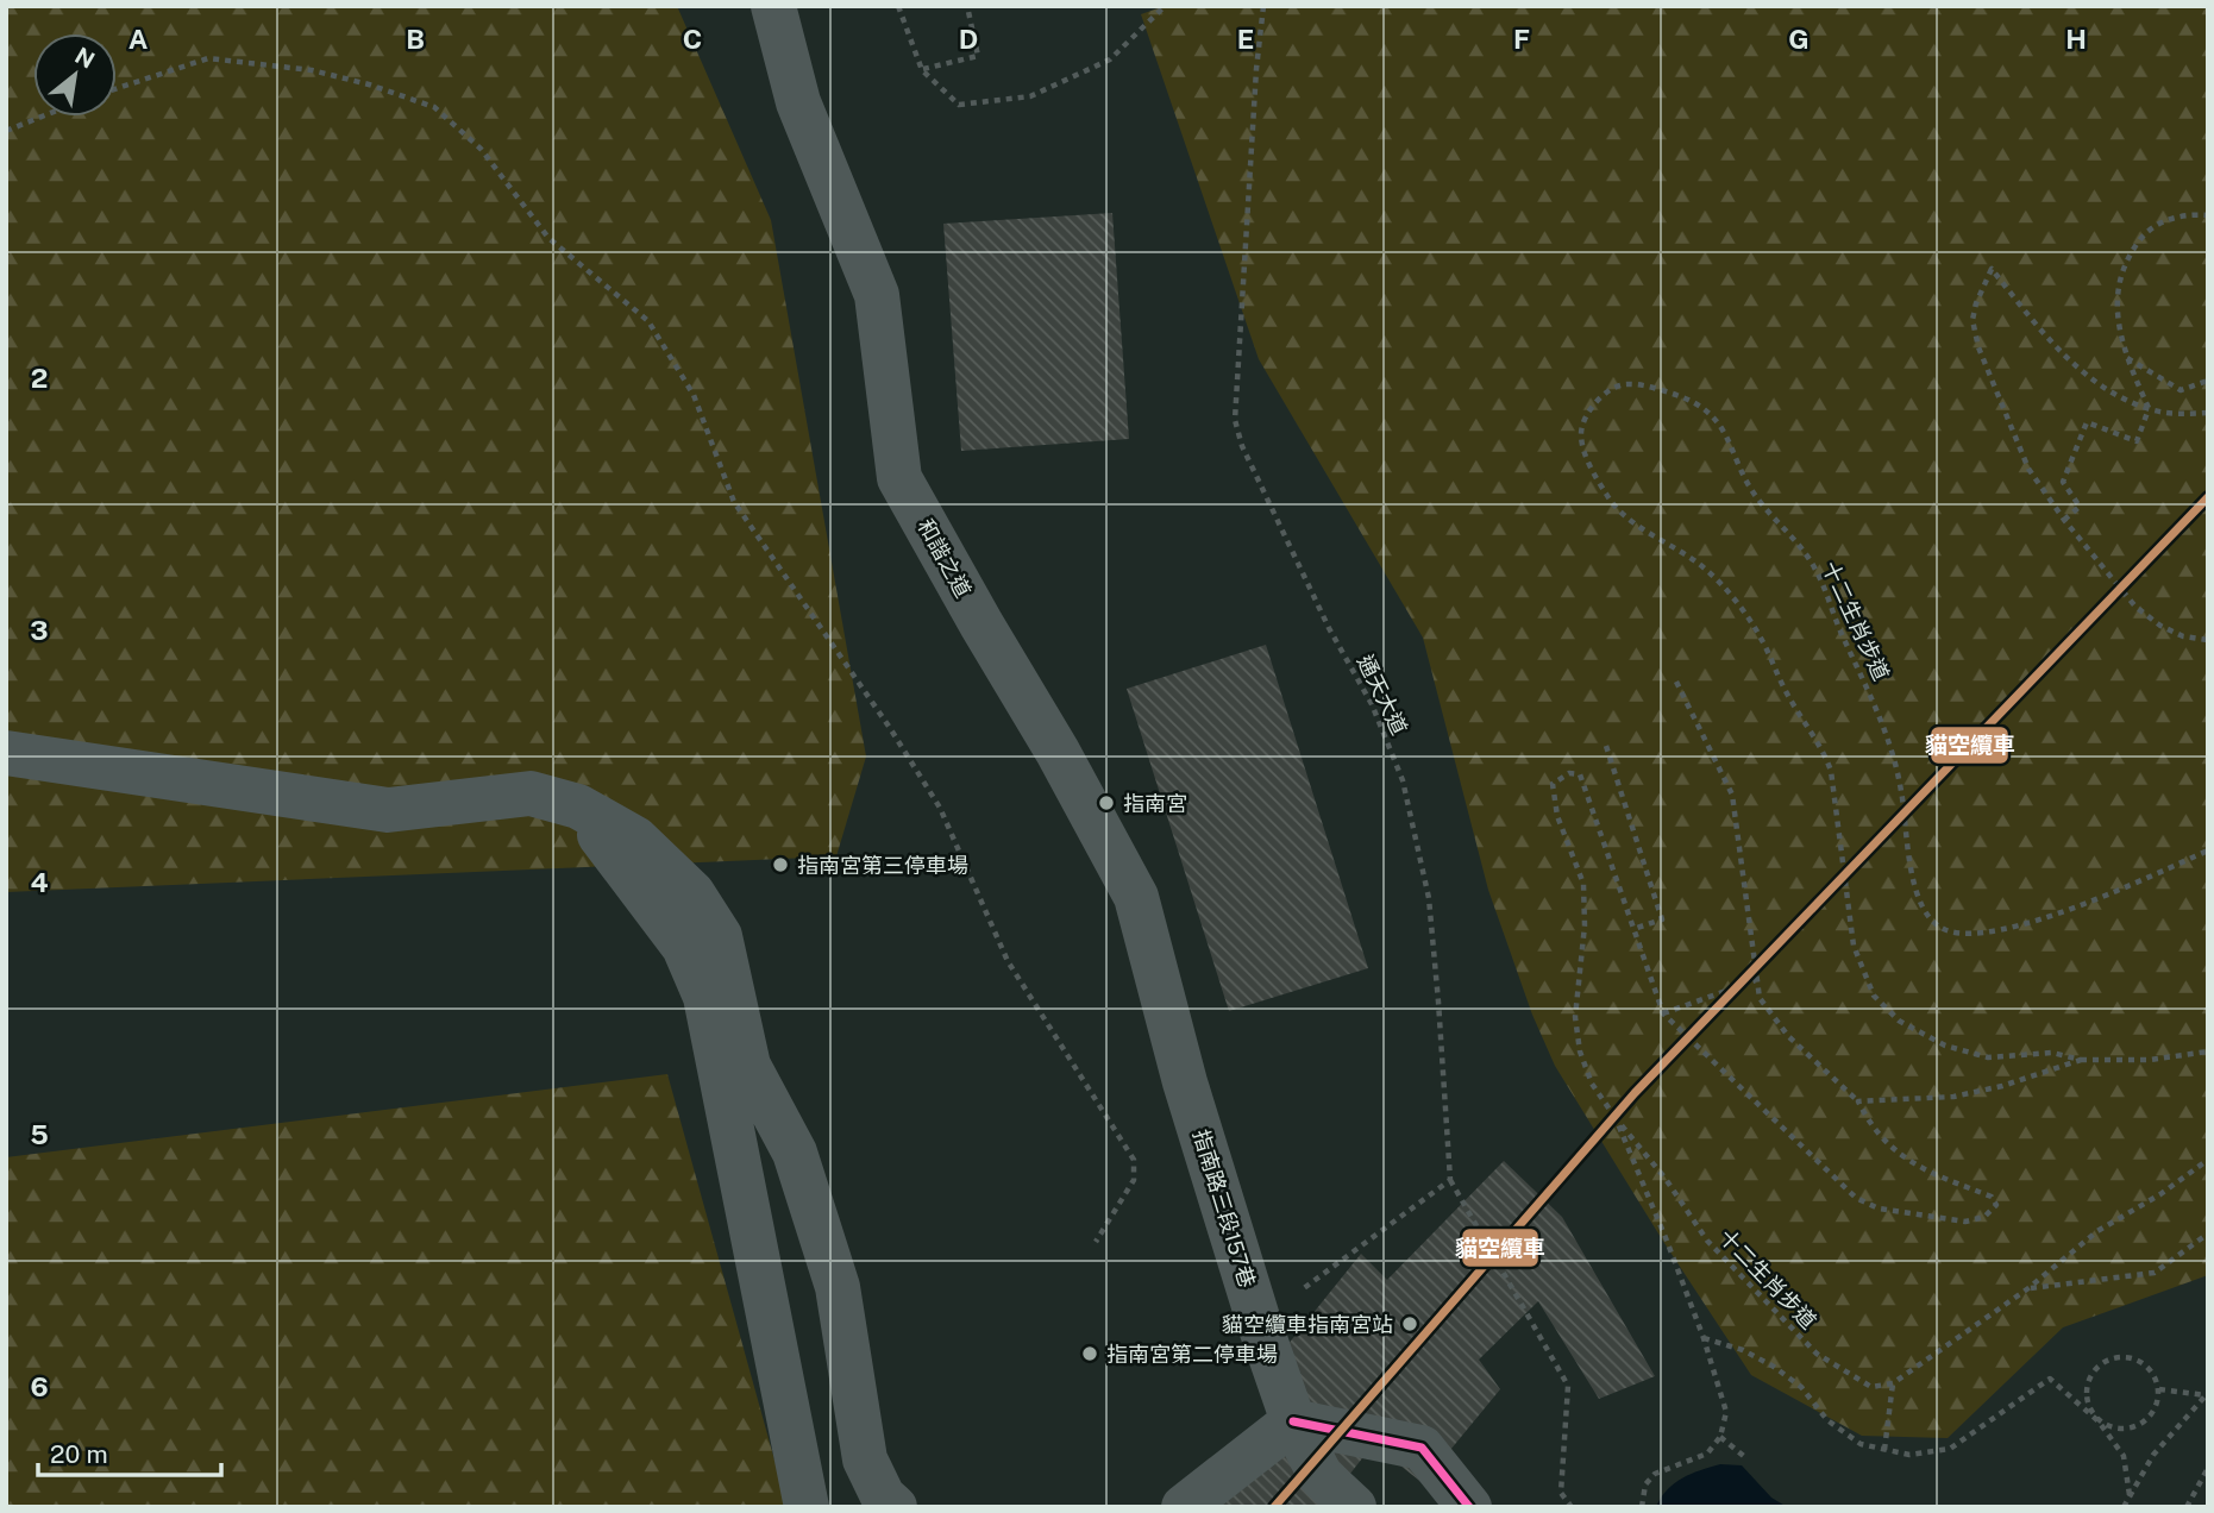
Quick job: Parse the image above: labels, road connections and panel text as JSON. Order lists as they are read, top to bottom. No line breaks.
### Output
{"streets":{"street":["和諧之道","指南路三段157巷"],"path":["十二生肖步道","通天大道"]},"crossings":[["和諧之道","指南路三段157巷"]],"places":["指南宮","指南宮第三停車場","貓空纜車指南宮站","指南宮第二停車場"],"lines":["transit line 貓空纜車"],"scale_bar":"20 m","north":"top right","grid":{"columns":["A","B","C","D","E","F","G","H"],"rows":["2","3","4","5","6"]}}
